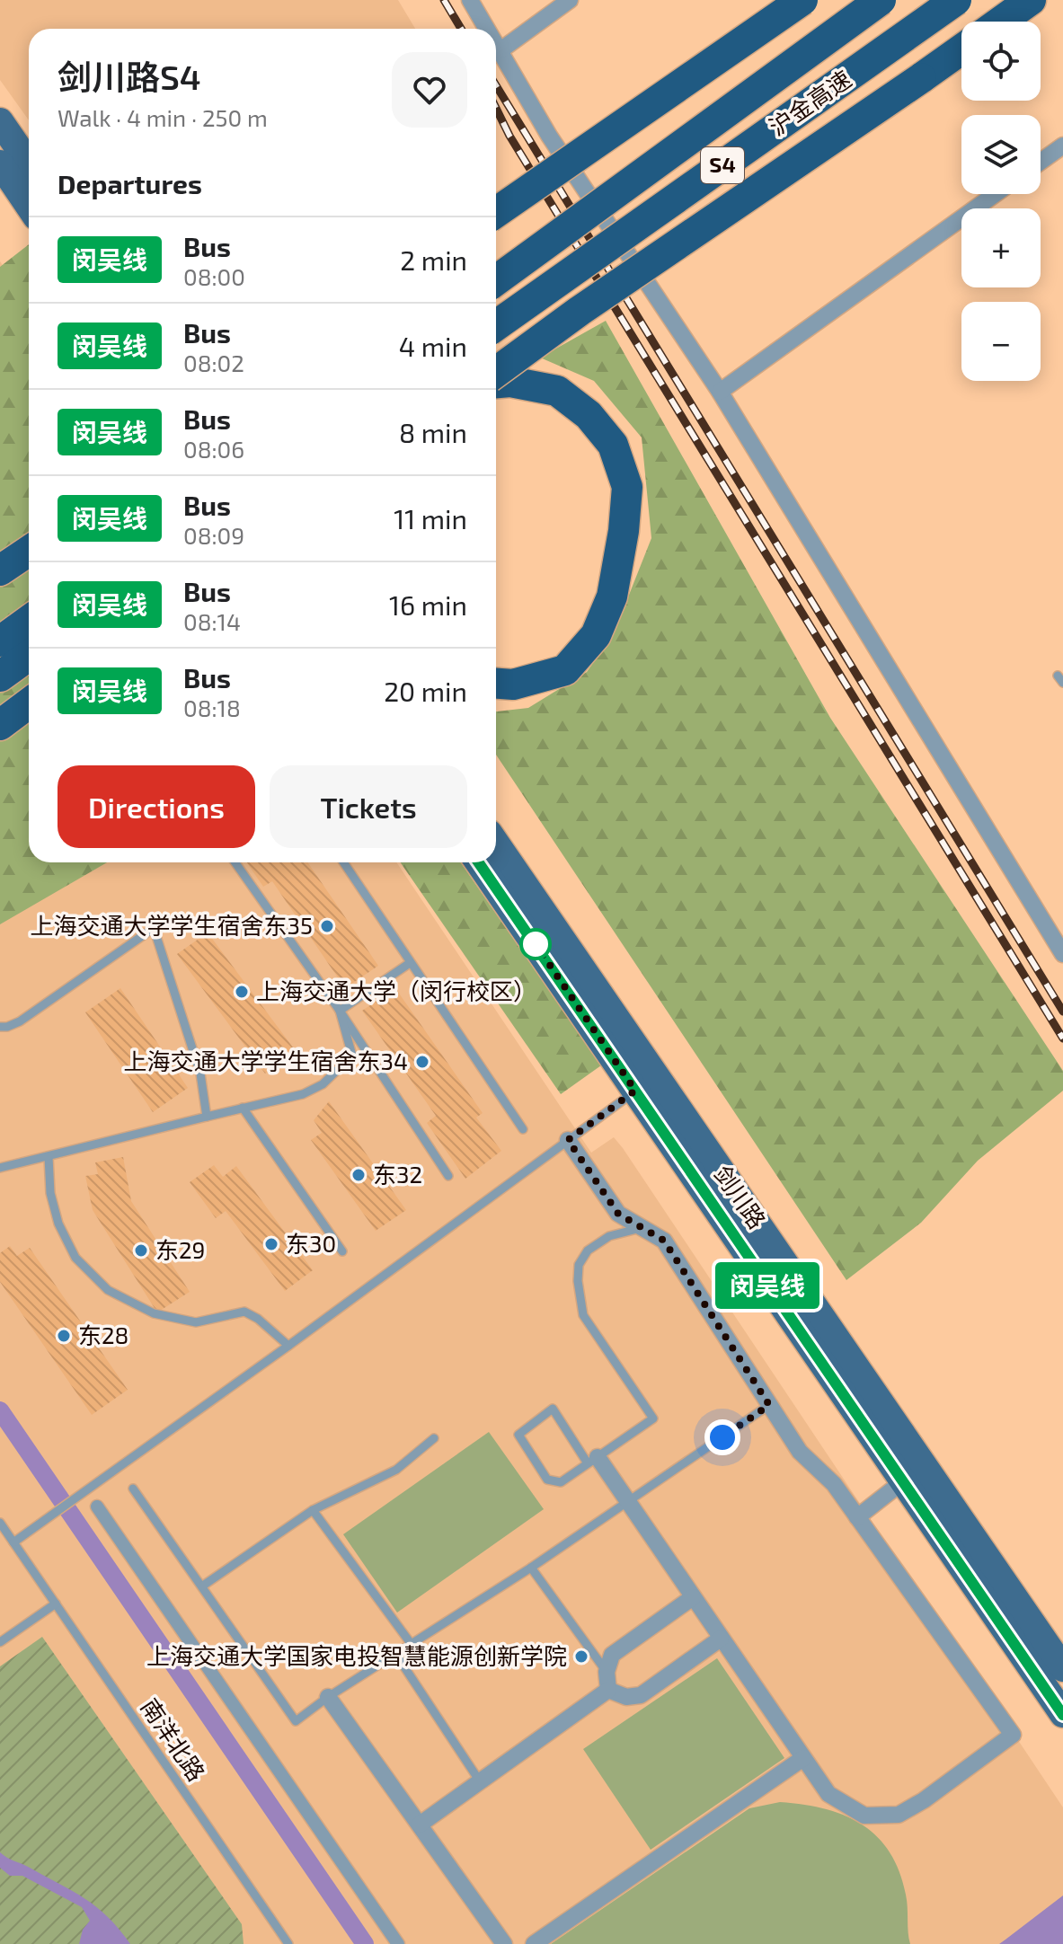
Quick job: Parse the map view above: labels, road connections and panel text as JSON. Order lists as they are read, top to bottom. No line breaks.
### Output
{"streets":{"highway":["沪金高速","S4"],"main road":["剑川路"],"lane":["南洋北路"]},"places":["上海交通大学学生宿舍东35","上海交通大学（闵行校区）","上海交通大学学生宿舍东34","东32","东30","东29","东28","上海交通大学国家电投智慧能源创新学院"],"lines":["bus line 闵吴线"],"page":{"on_map":"闵吴线","map_buttons":["+","−"],"heading":[["剑川路S4","Walk · 4 min · 250 m"],"Departures"],"list":[{"mark":"闵吴线","name":"Bus","note":"08:00","value":"2 min"},{"mark":"闵吴线","name":"Bus","note":"08:02","value":"4 min"},{"mark":"闵吴线","name":"Bus","note":"08:06","value":"8 min"},{"mark":"闵吴线","name":"Bus","note":"08:09","value":"11 min"},{"mark":"闵吴线","name":"Bus","note":"08:14","value":"16 min"},{"mark":"闵吴线","name":"Bus","note":"08:18","value":"20 min"}],"buttons":["Directions","Tickets"]}}
